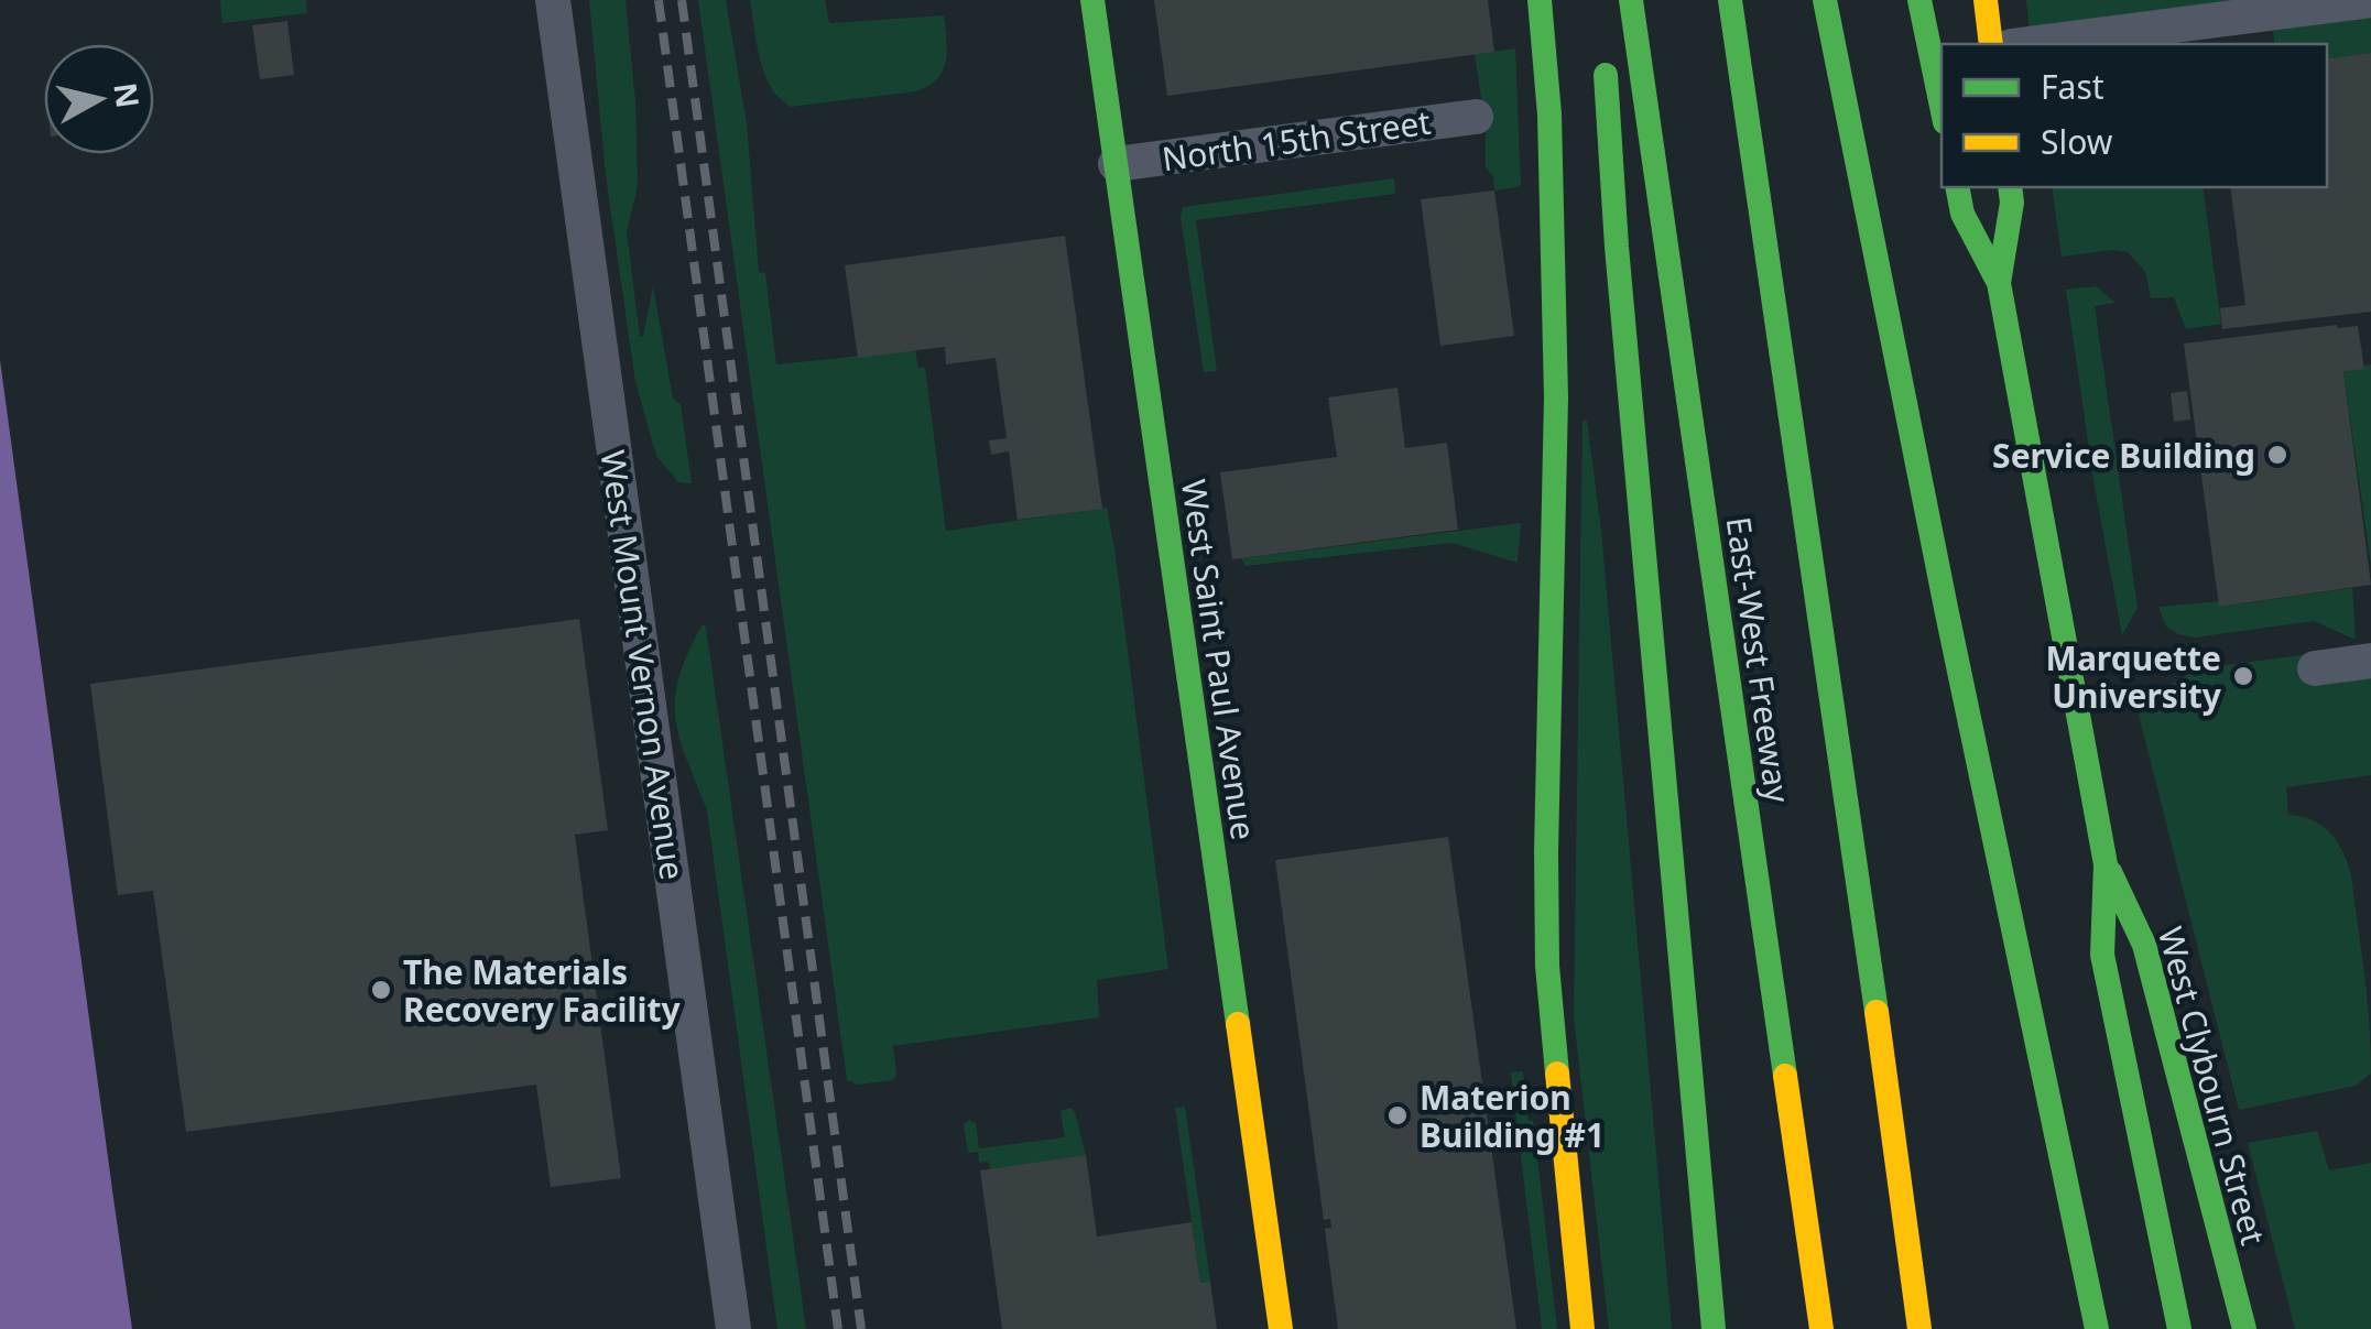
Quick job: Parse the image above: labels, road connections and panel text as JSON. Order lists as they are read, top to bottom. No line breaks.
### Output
{"streets":{"main road":["West Saint Paul Avenue","East-West Freeway","West Clybourn Street"],"street":["North 15th Street","West Mount Vernon Avenue"]},"crossings":[["North 15th Street","West Saint Paul Avenue"]],"places":["Service Building","Marquette University","The Materials Recovery Facility","Materion Building #1"],"legend":["Fast","Slow"],"north":"right"}
